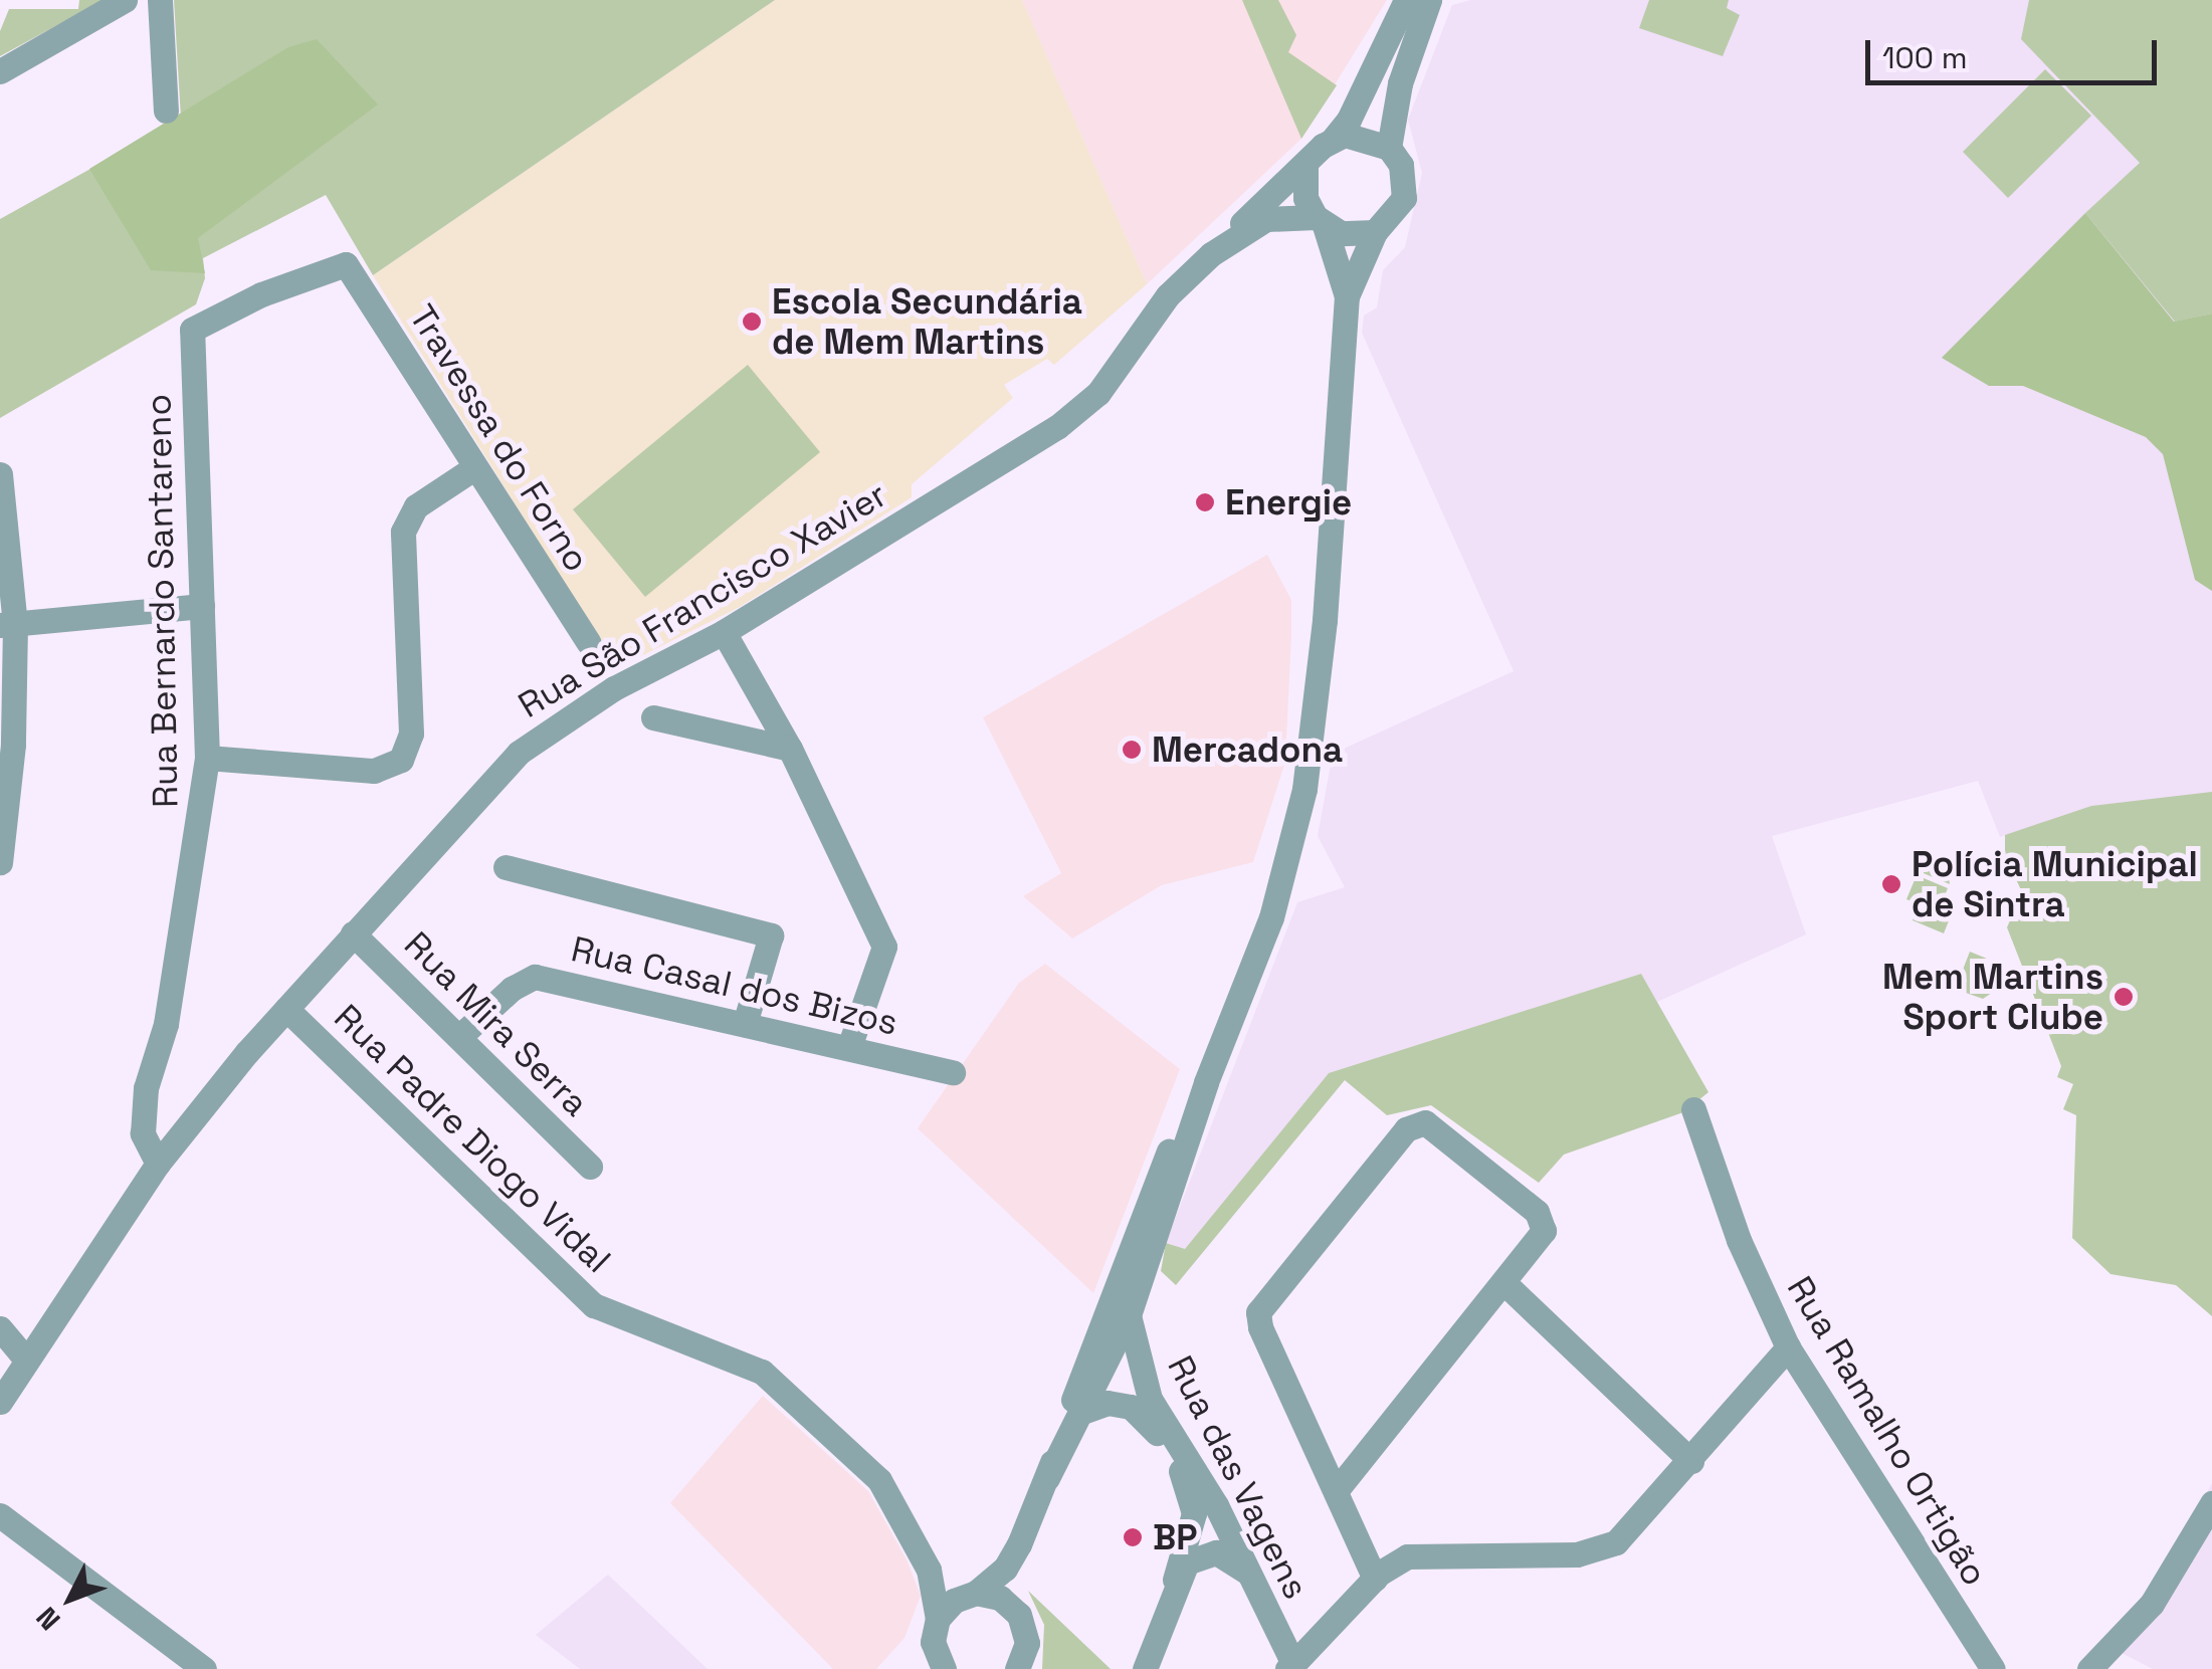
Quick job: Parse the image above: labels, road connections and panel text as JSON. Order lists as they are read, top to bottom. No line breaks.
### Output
{"streets":{"street":["Travessa do Forno","Rua São Francisco Xavier","Rua Bernardo Santareno","Rua Casal dos Bizos","Rua Mira Serra","Rua Padre Diogo Vidal","Rua Ramalho Ortigão","Rua das Vagens"]},"crossings":[["Travessa do Forno","Rua Bernardo Santareno"],["Rua São Francisco Xavier","Rua Bernardo Santareno"],["Rua São Francisco Xavier","Rua Mira Serra"],["Rua São Francisco Xavier","Rua Padre Diogo Vidal"],["Rua Casal dos Bizos","Rua Mira Serra"]],"places":["Escola Secundária de Mem Martins","Energie","Mercadona","Polícia Municipal de Sintra","Mem Martins Sport Clube","BP"],"scale_bar":"100 m","north":"bottom left"}
